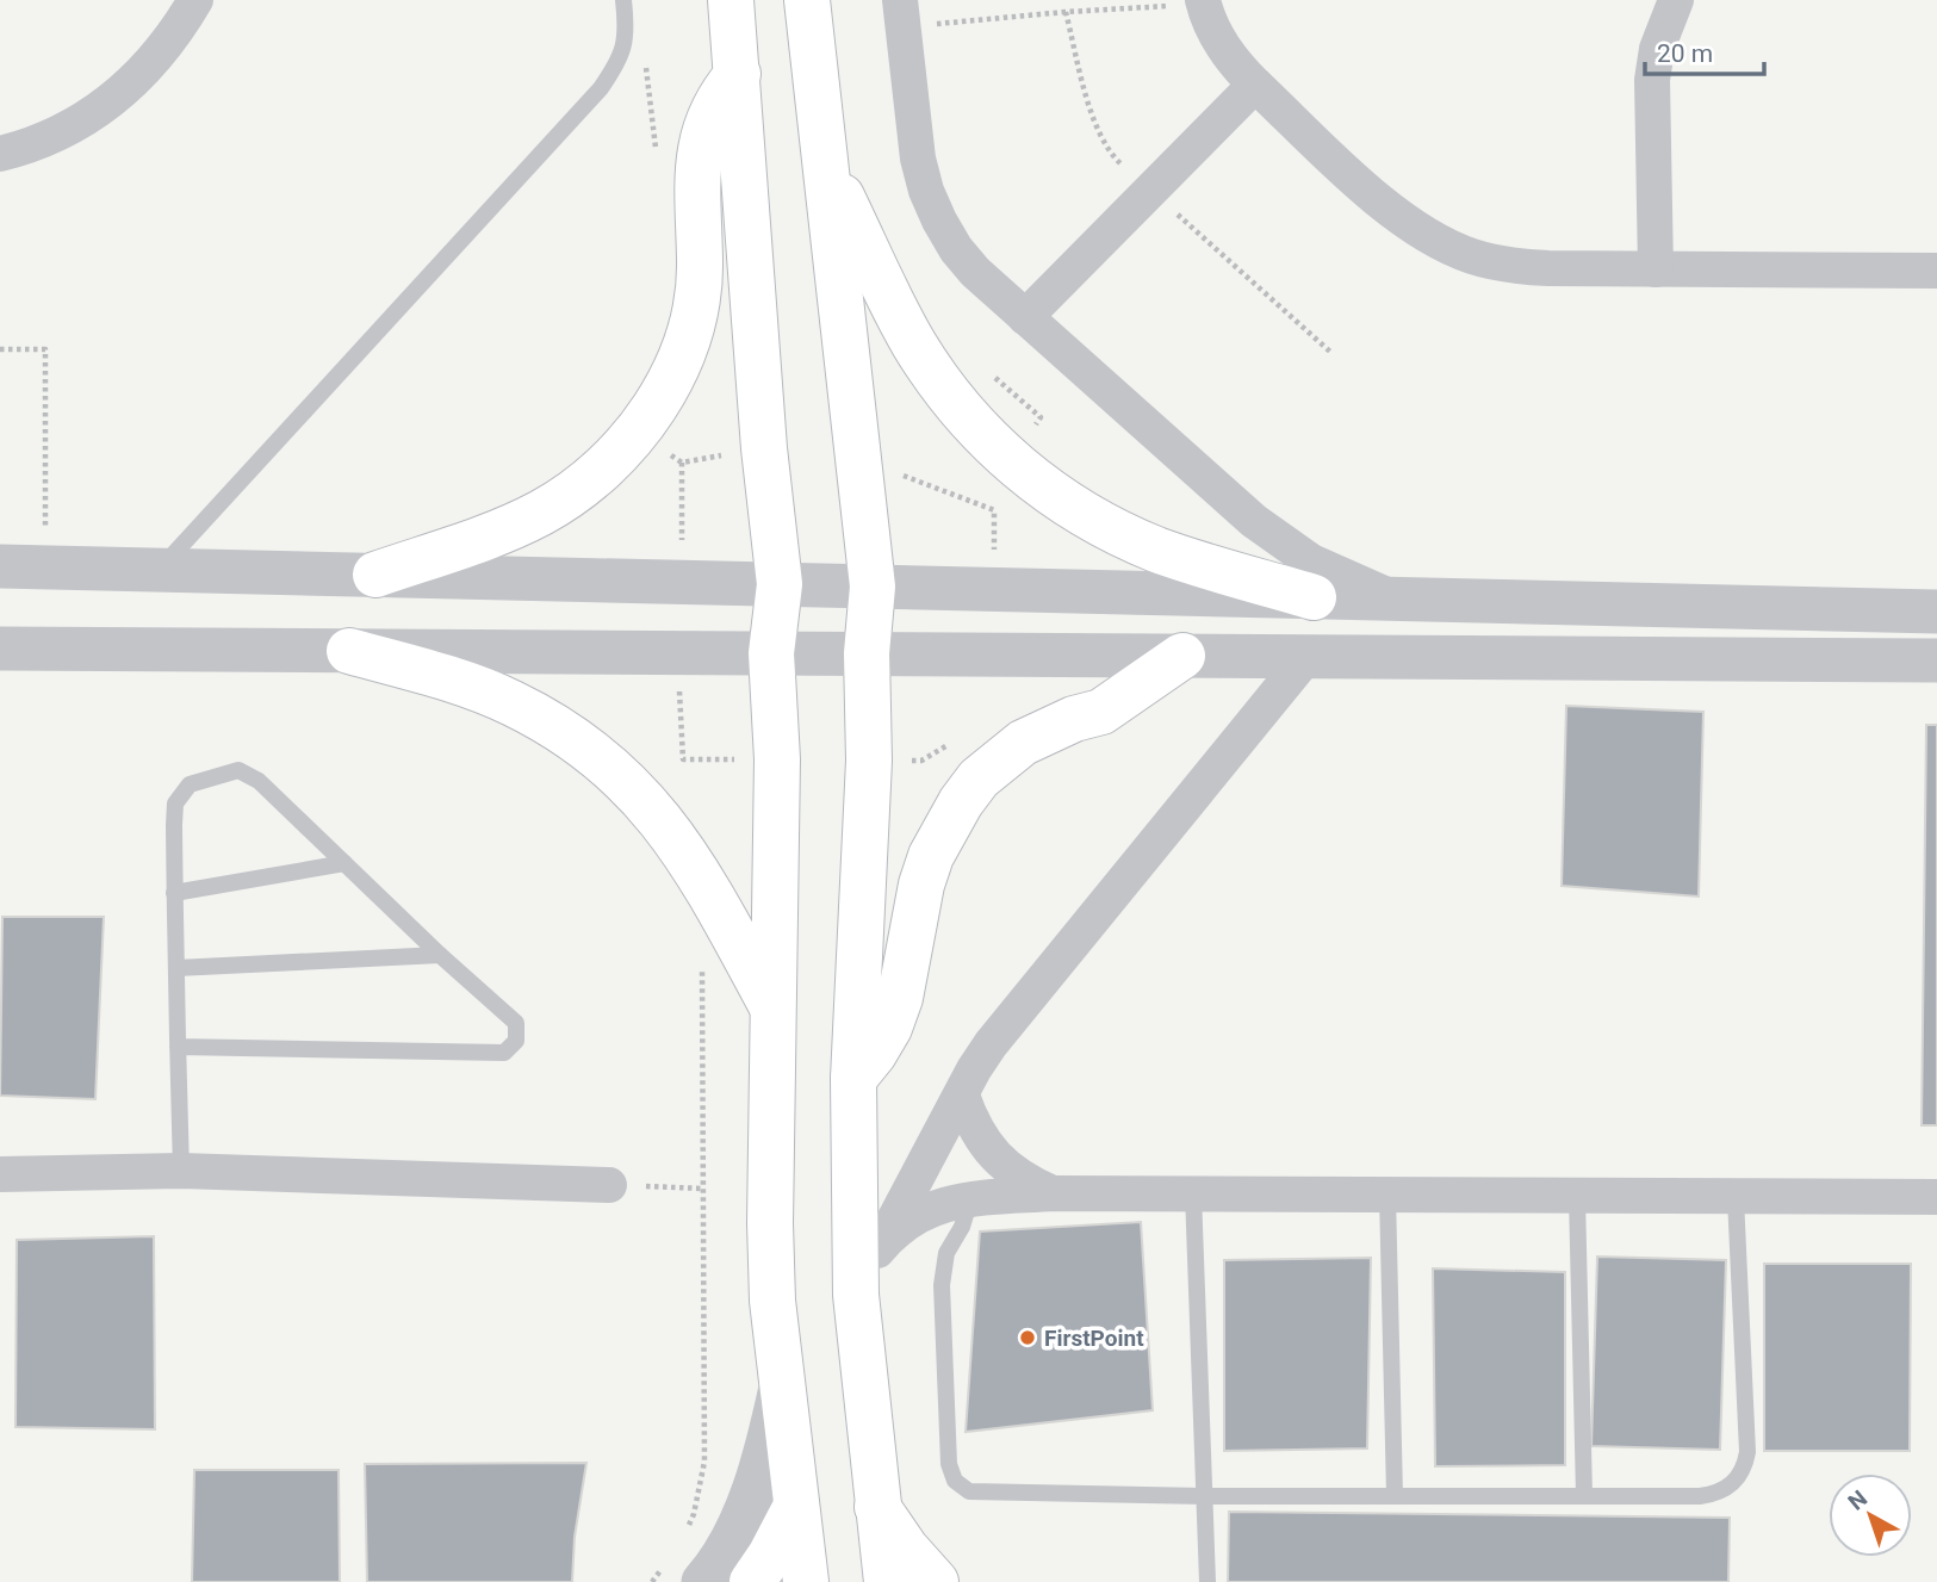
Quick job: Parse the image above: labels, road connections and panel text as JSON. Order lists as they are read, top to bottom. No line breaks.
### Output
{"places":["FirstPoint"],"scale_bar":"20 m","north":"top left"}
